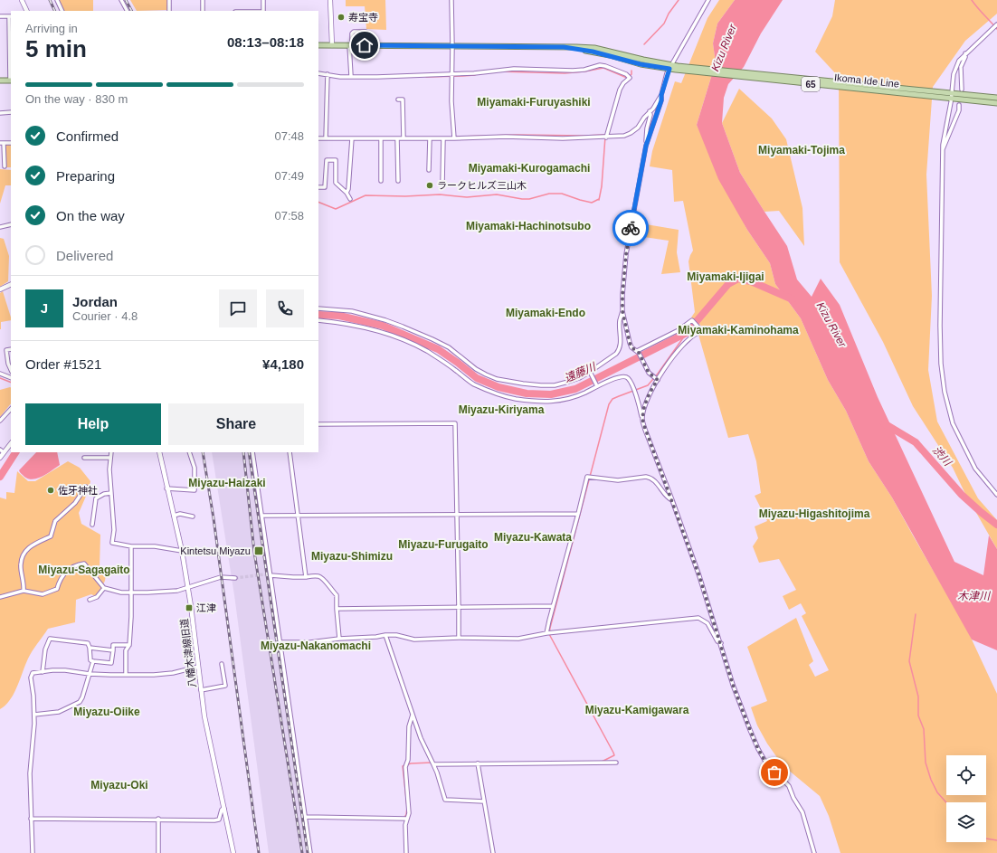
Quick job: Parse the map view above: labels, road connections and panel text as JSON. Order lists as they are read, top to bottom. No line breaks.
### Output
{"streets":{"main road":["Ikoma Ide Line","65"],"street":["八幡木津線旧道"]},"districts":["Miyamaki-Furuyashiki","Miyamaki-Tojima","Miyamaki-Kurogamachi","Miyamaki-Hachinotsubo","Miyamaki-Ijigai","Miyamaki-Endo","Miyamaki-Kaminohama","Miyazu-Kiriyama","Miyazu-Haizaki","Miyazu-Higashitojima","Miyazu-Kawata","Miyazu-Furugaito","Miyazu-Shimizu","Miyazu-Sagagaito","Miyazu-Nakanomachi","Miyazu-Kamigawara","Miyazu-Oiike","Miyazu-Oki"],"water":["Kizu River","遠藤川","渋川","木津川"],"places":{"other":["寿宝寺","ラークヒルズ三山木","佐牙神社"],"transit":["Kintetsu Miyazu","江津"]},"page":{"heading":["5 min","Arriving in","08:13–08:18"],"panel":["Jordan","Courier · 4.8","Order #1521","¥4,180"],"bar":"On the way · 830 m","list":[["Confirmed","07:48"],["Preparing","07:49"],["On the way","07:58"],"Delivered"],"round":"J","buttons":["Help","Share"]}}
